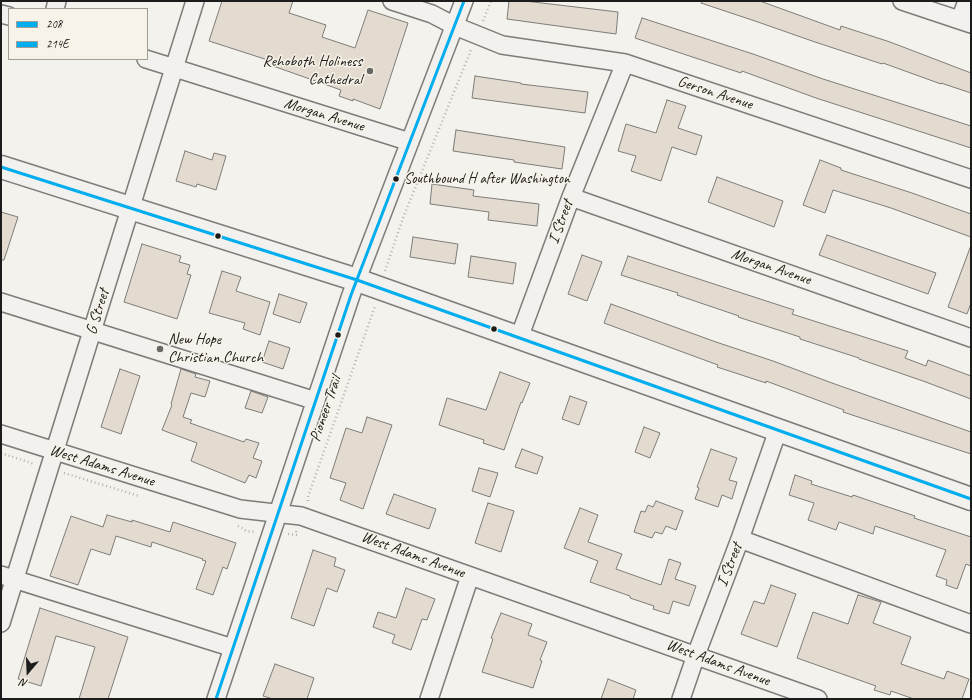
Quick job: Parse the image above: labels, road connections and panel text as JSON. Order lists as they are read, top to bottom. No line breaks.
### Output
{"streets":{"street":["Gerson Avenue","Morgan Avenue","I Street","G Street","West Adams Avenue"],"path":["Pioneer Trail"]},"crossings":[["Gerson Avenue","I Street"],["Gerson Avenue","Pioneer Trail"],["Morgan Avenue","I Street"],["Morgan Avenue","G Street"],["I Street","West Adams Avenue"],["G Street","West Adams Avenue"],["Pioneer Trail","West Adams Avenue"]],"places":["Rehoboth Holiness Cathedral","Southbound H after Washington","New Hope Christian Church"],"lines":["transit line 214E","transit line 208"],"legend":["208","214E"],"north":"bottom"}
